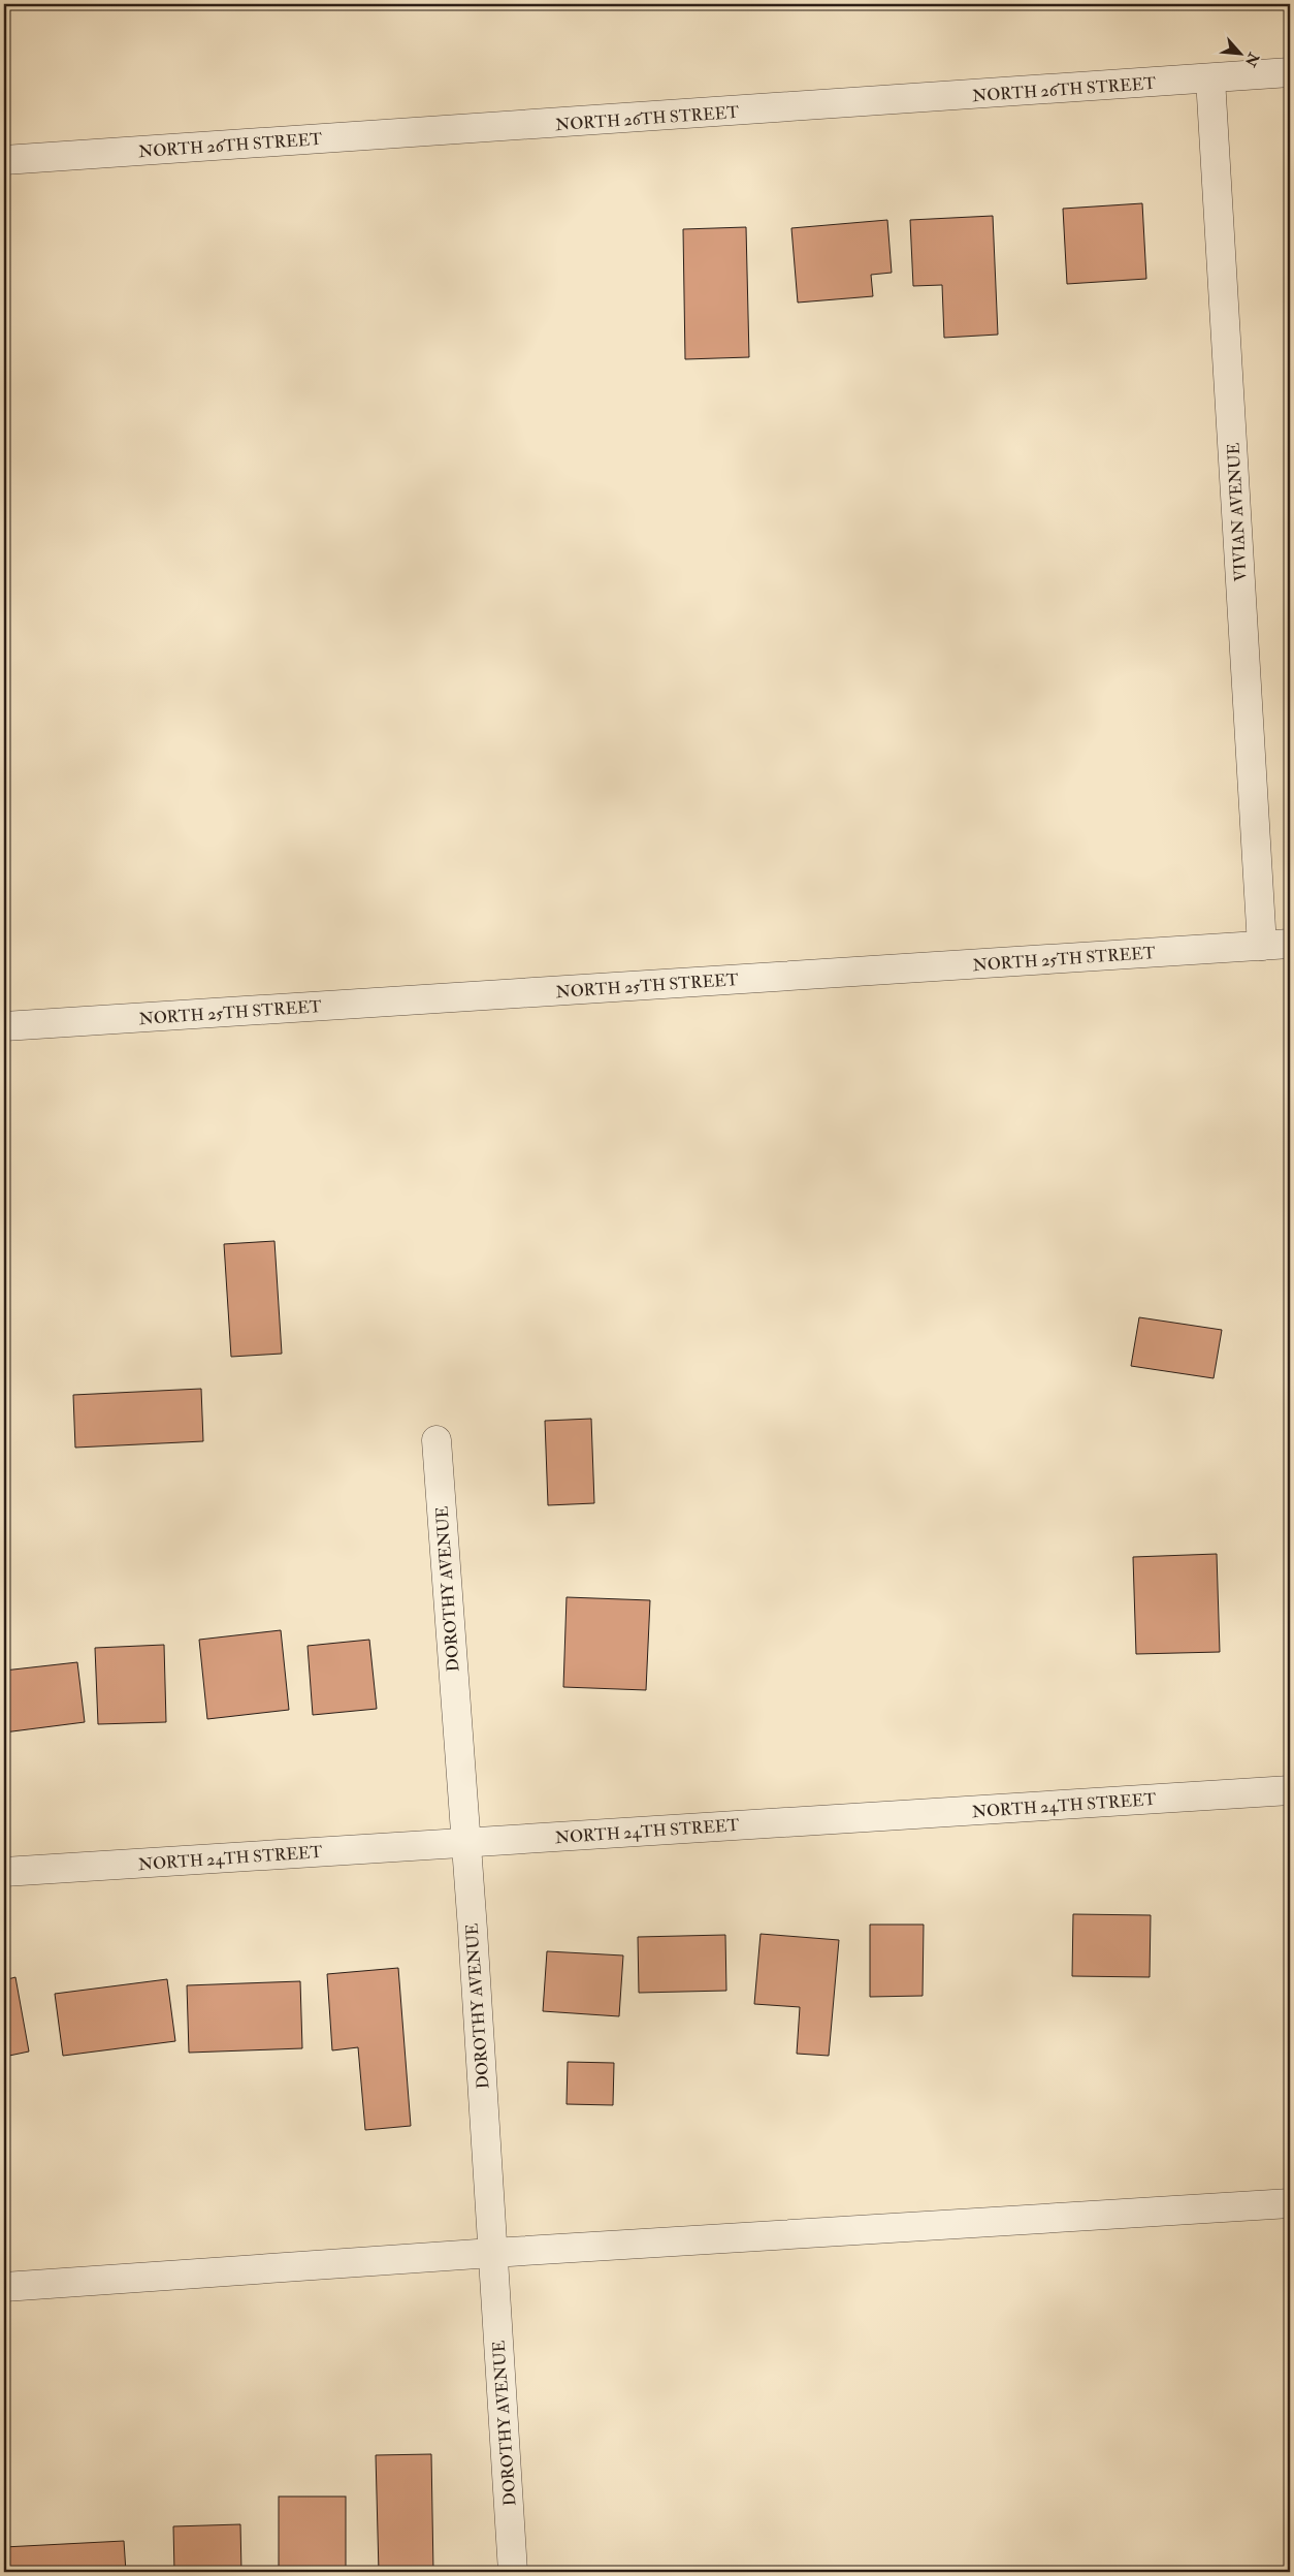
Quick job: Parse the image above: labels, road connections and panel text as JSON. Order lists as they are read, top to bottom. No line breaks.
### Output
{"streets":{"street":["NORTH 26TH STREET","VIVIAN AVENUE","NORTH 25TH STREET","DOROTHY AVENUE","NORTH 24TH STREET"]},"crossings":[["NORTH 26TH STREET","VIVIAN AVENUE"],["VIVIAN AVENUE","NORTH 25TH STREET"],["DOROTHY AVENUE","NORTH 24TH STREET"]],"north":"bottom right"}
